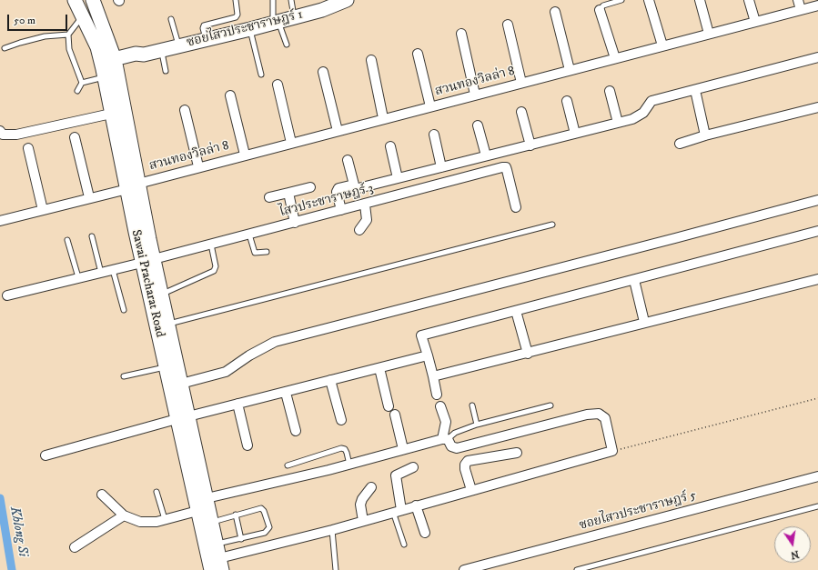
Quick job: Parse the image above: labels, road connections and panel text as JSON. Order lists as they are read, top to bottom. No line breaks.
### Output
{"streets":{"main road":["ซอยไสวประชาราษฎร์ 1","Sawai Pracharat Road"],"street":["สวนทองวิลล่า 8","ไสวประชาราษฎร์ 3","ซอยไสวประชาราษฎร์ 5"]},"crossings":[["ซอยไสวประชาราษฎร์ 1","Sawai Pracharat Road"],["สวนทองวิลล่า 8","Sawai Pracharat Road"],["ไสวประชาราษฎร์ 3","Sawai Pracharat Road"]],"water":["Khlong Si"],"scale_bar":"50 m","north":"bottom"}
